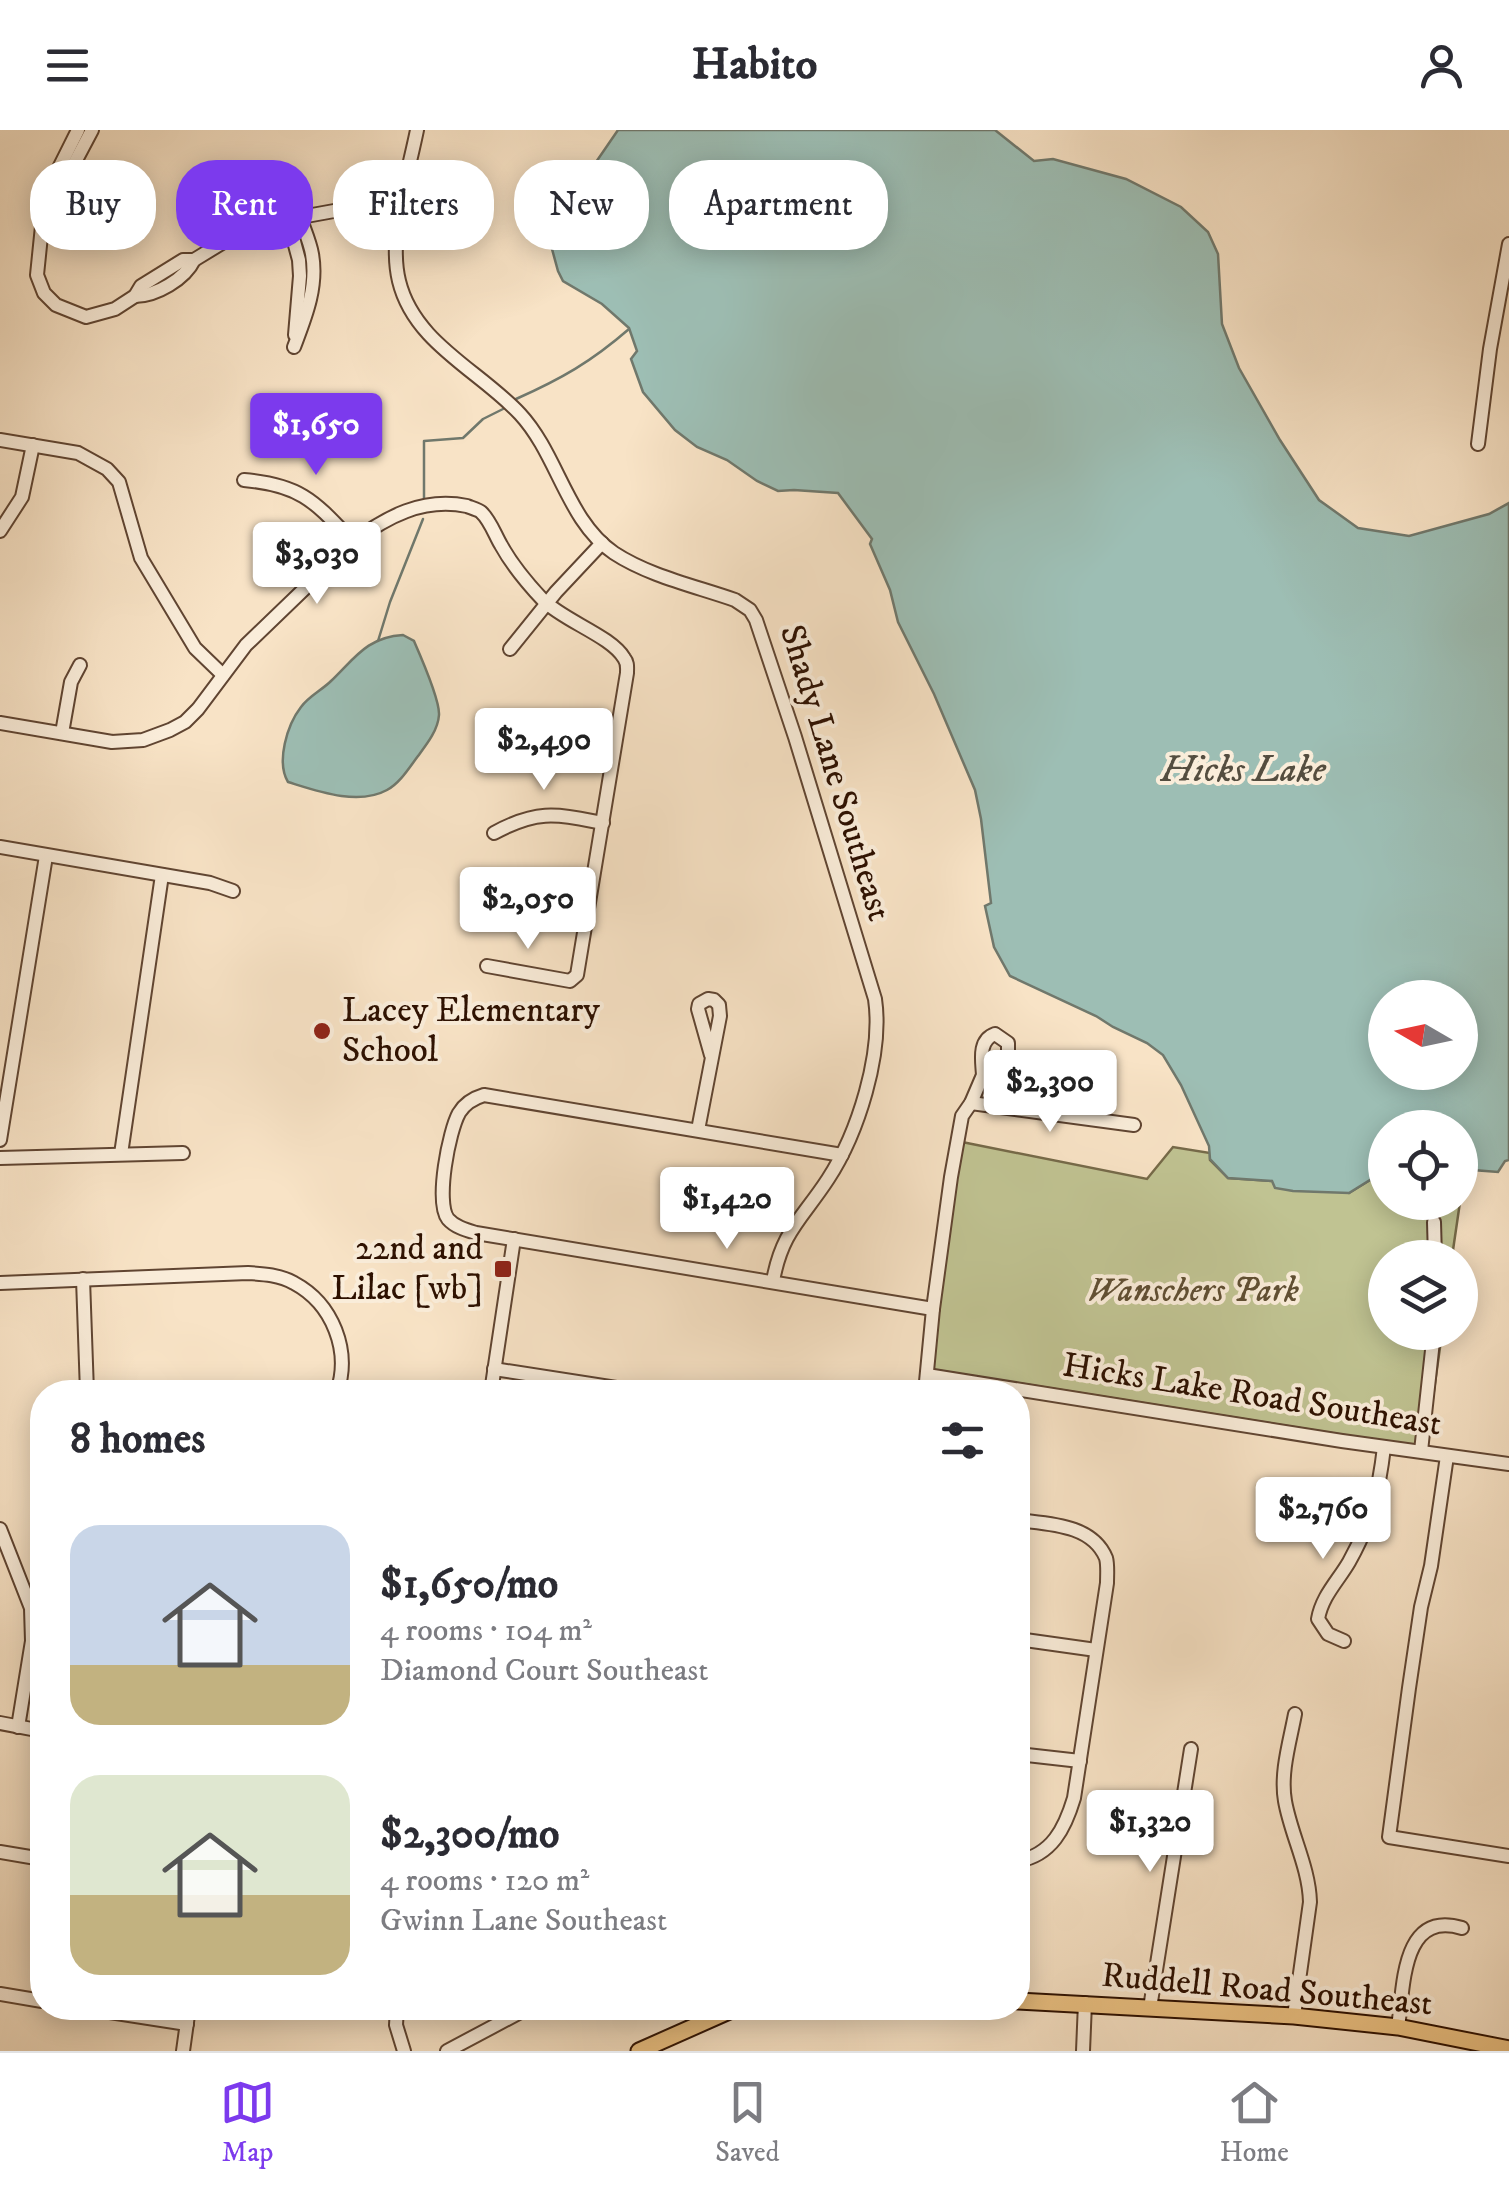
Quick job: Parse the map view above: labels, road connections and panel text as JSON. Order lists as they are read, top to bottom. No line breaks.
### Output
{"streets":{"main road":["Ruddell Road Southeast"],"street":["Shady Lane Southeast","Hicks Lake Road Southeast"]},"water":["Hicks Lake"],"parks":["Wanschers Park"],"places":{"other":["Lacey Elementary School"],"transit":["22nd and Lilac [wb]"]},"north":"left","page":{"header":"Habito","chip":["Buy","Rent","Filters","New","Apartment"],"price":["$1,650","$3,030","$2,490","$2,050","$2,300","$1,420","$2,760","$1,320"],"heading":"8 homes","list":[{"name":"$1,650/mo","note":"4 rooms · 104 m² · Diamond Court Southeast"},{"name":"$2,300/mo","note":"4 rooms · 120 m² · Gwinn Lane Southeast"}],"tabs":["Map","Saved","Home"]}}
